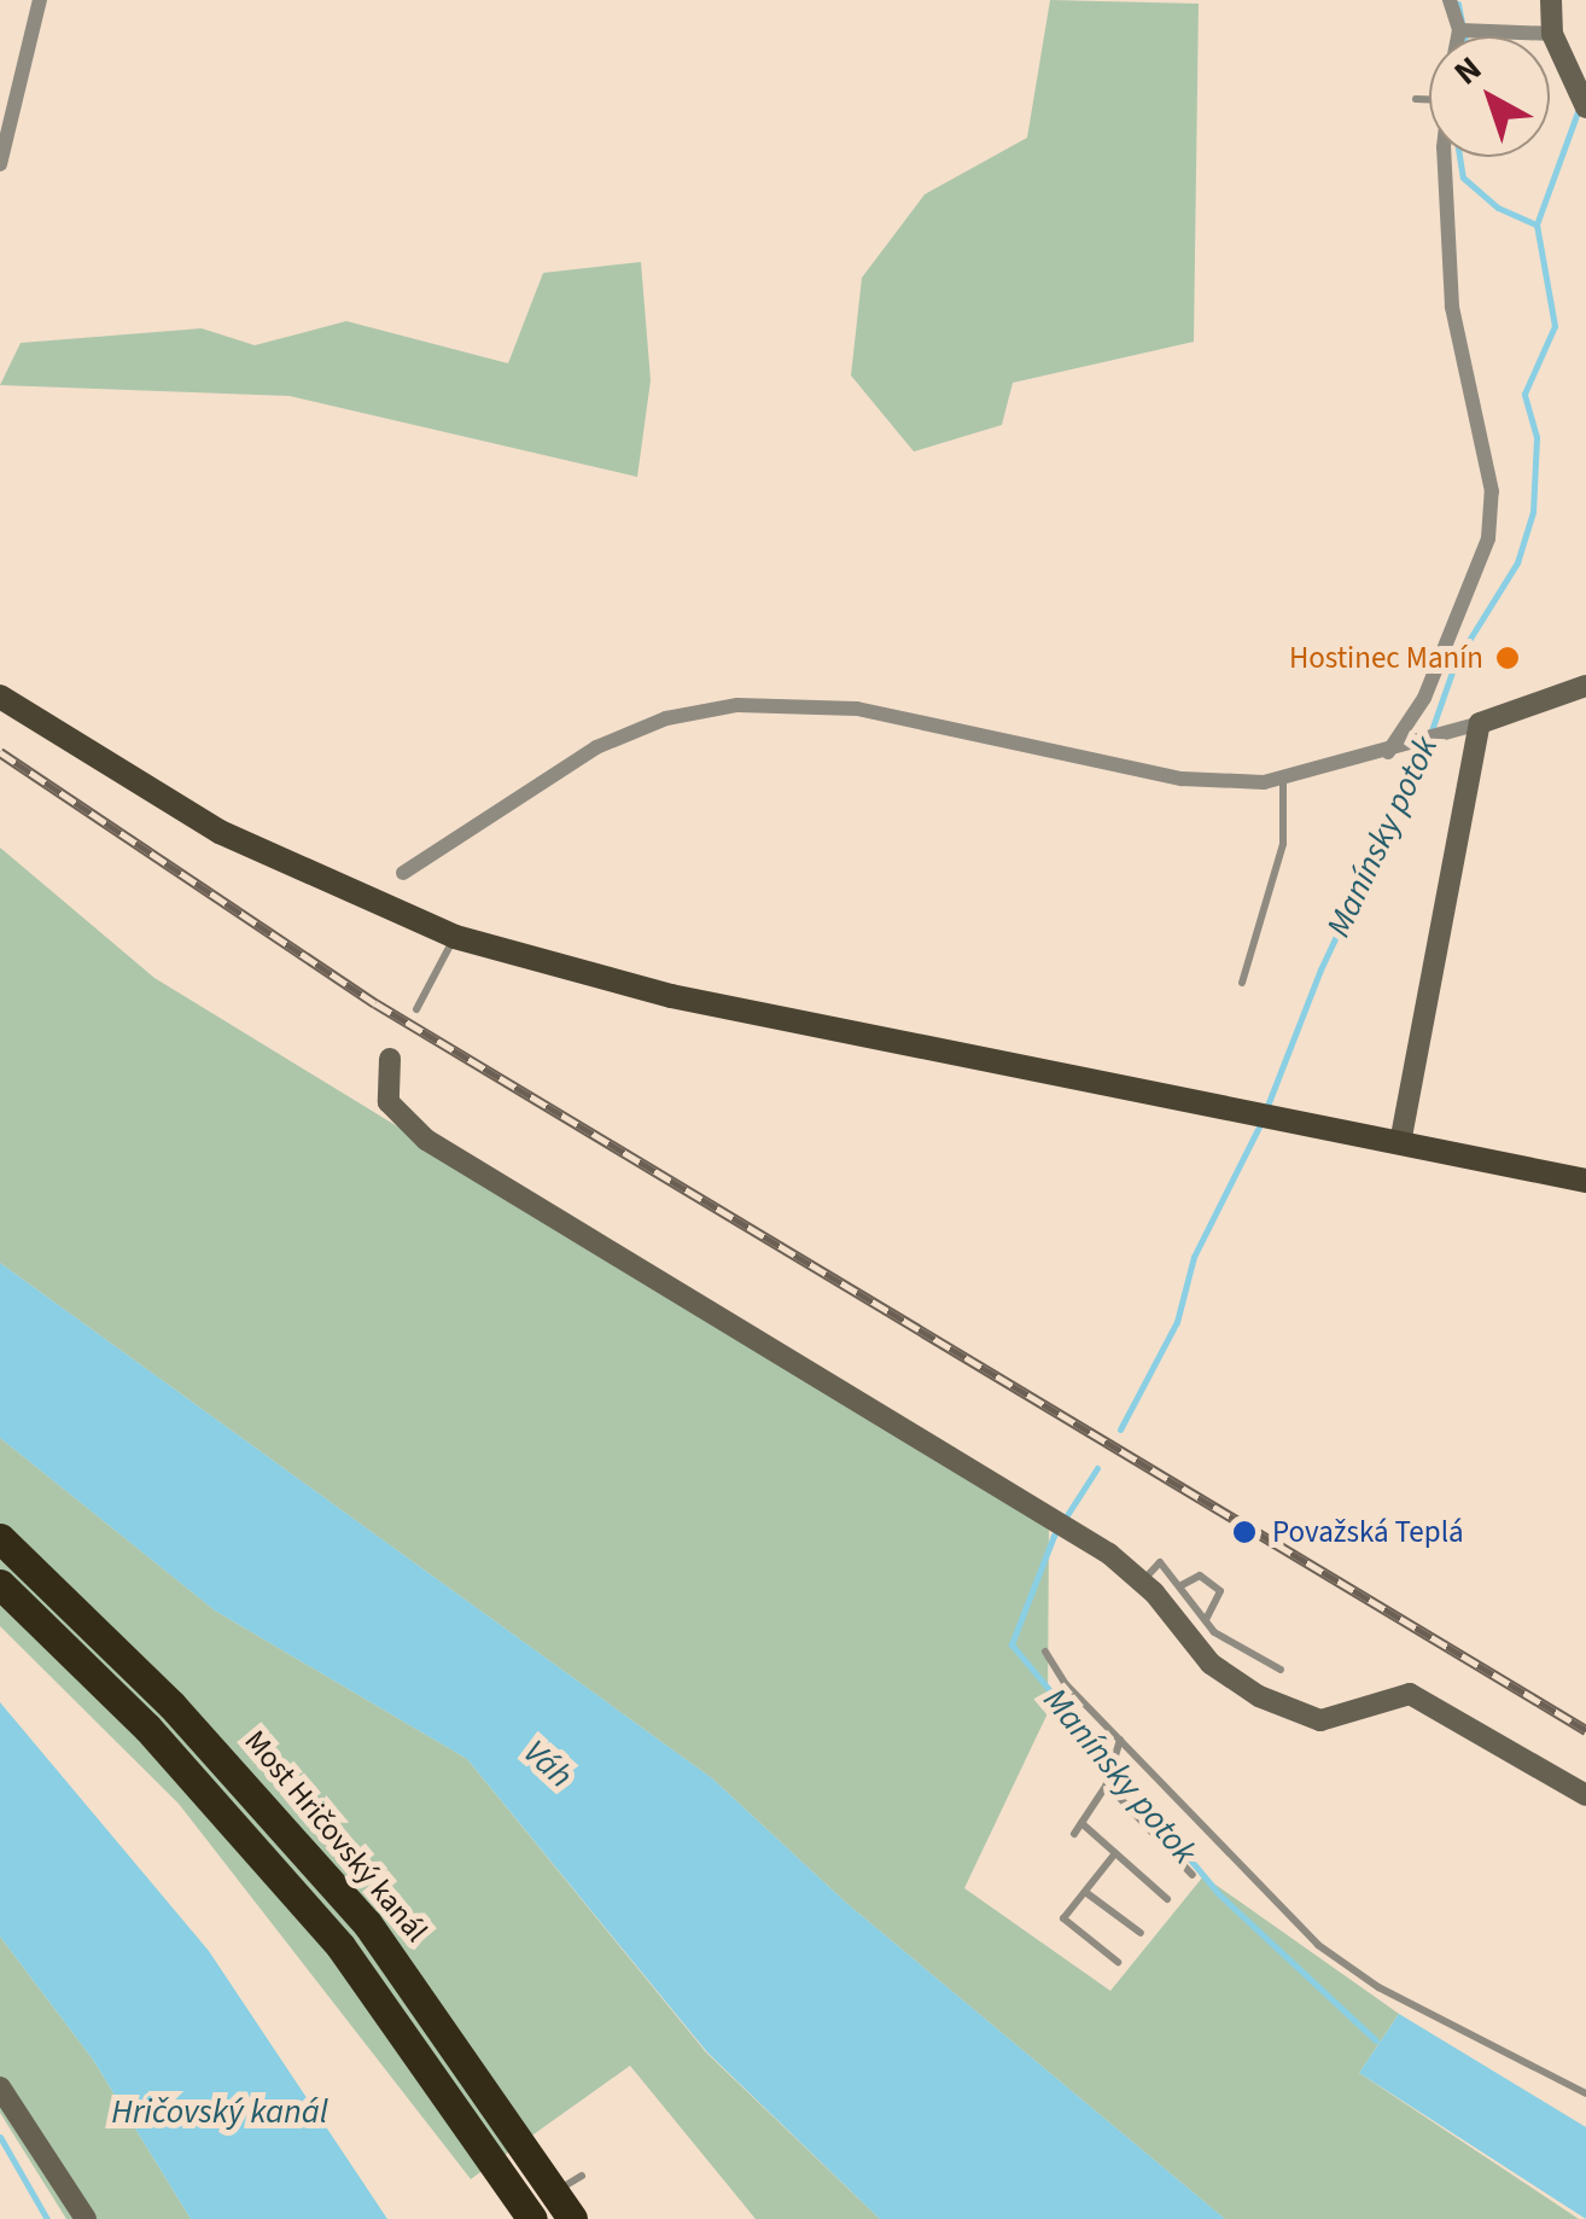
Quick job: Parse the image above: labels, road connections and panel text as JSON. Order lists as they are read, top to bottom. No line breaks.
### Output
{"streets":{"highway":["Most Hričovský kanál"]},"water":["Manínsky potok","Váh","Hričovský kanál"],"places":["Hostinec Manín","Považská Teplá"],"north":"top left"}
